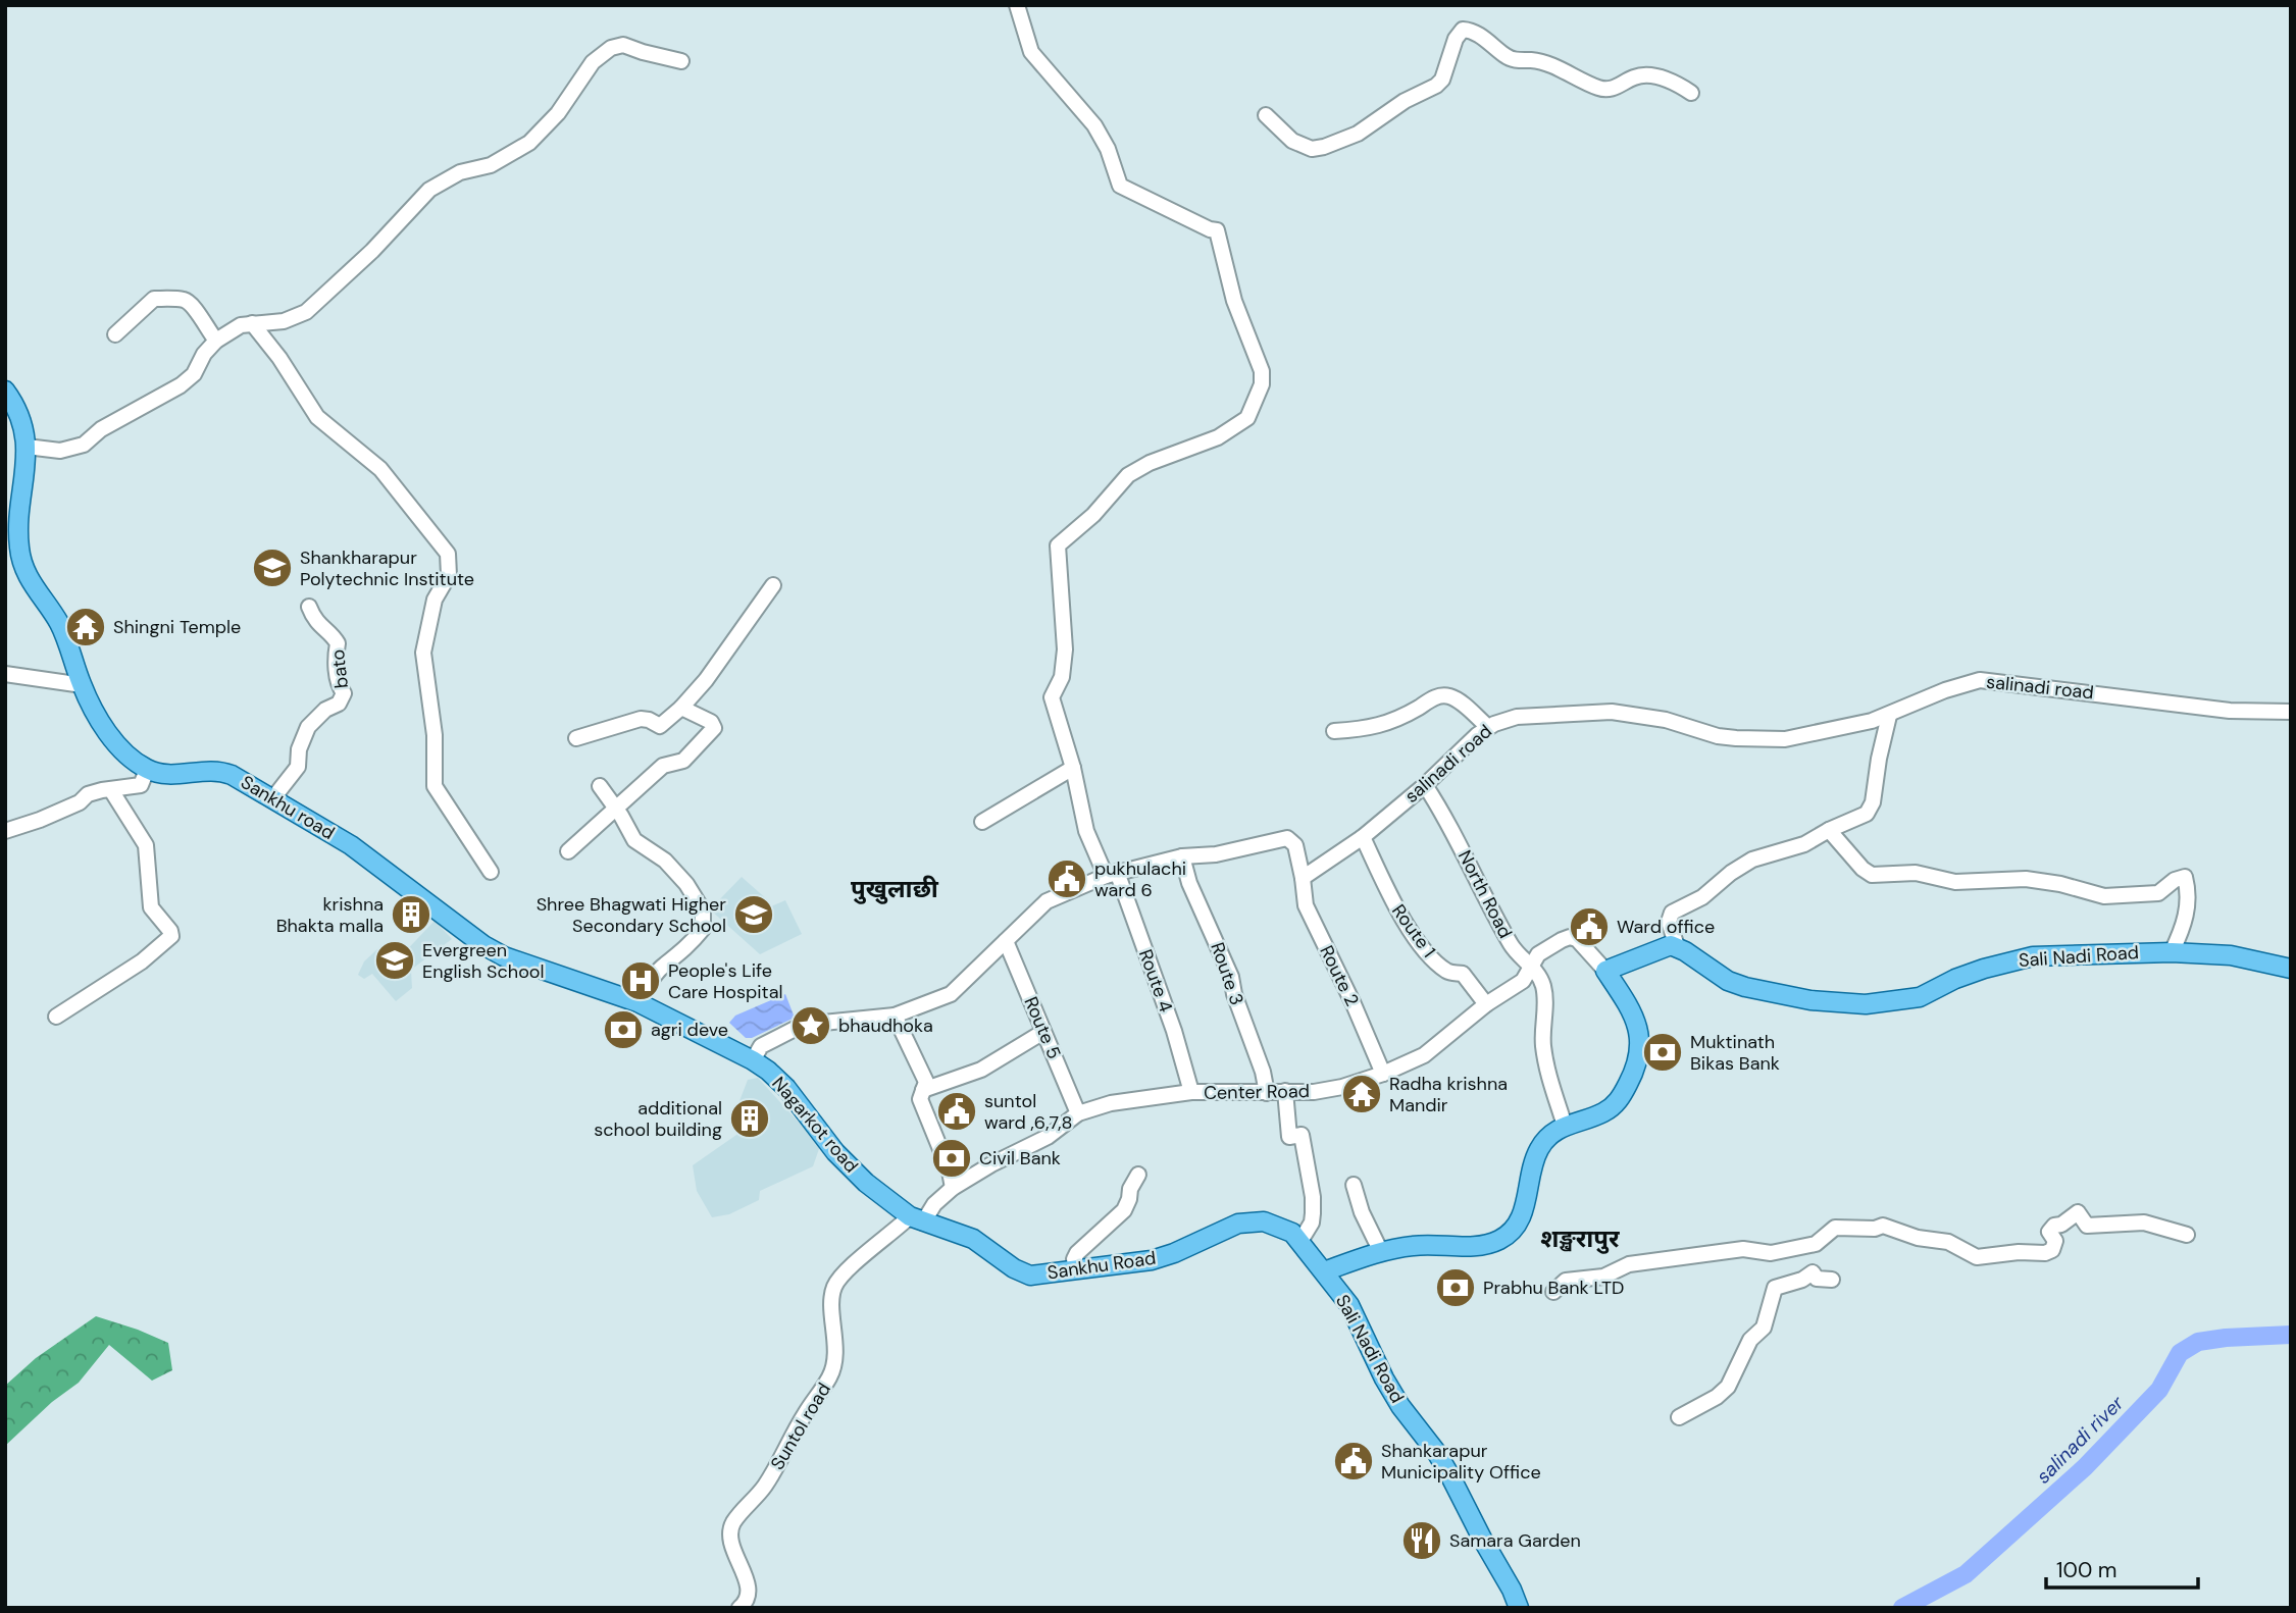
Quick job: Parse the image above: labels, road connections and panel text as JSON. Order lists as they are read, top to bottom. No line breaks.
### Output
{"streets":{"main road":["Sankhu road","Sali Nadi Road","Nagarkot road","Sankhu Road"],"street":["bato","salinadi road","North Road","Route 1","Route 3","Route 2","Route 4","Route 5","Center Road","Suntol road"]},"crossings":[["bato","Sankhu road"],["salinadi road","North Road"],["salinadi road","Route 1"],["salinadi road","Route 2"],["Sankhu road","Nagarkot road"],["North Road","Center Road"],["Route 1","Center Road"],["Sali Nadi Road","Sankhu Road"],["Route 3","Center Road"],["Route 2","Center Road"],["Route 4","Center Road"],["Route 5","Center Road"],["Center Road","Nagarkot road"],["Center Road","Sankhu Road"],["Center Road","Suntol road"],["Nagarkot road","Sankhu Road"],["Nagarkot road","Suntol road"],["Sankhu Road","Suntol road"]],"districts":["पुखुलाछी","शङ्खरापुर"],"water":["salinadi river"],"places":{"school or university":["Shankharapur Polytechnic Institute","Shree Bhagwati Higher Secondary School","Evergreen English School"],"temple":["Shingni Temple","Radha krishna Mandir"],"public building":["pukhulachi ward 6","Ward office","suntol ward ,6,7,8","Shankarapur Municipality Office"],"building":["krishna Bhakta malla","additional school building"],"hospital":["People's Life Care Hospital"],"place":["bhaudhoka"],"bank":["agri deve","Muktinath Bikas Bank","Civil Bank","Prabhu Bank LTD"],"restaurant":["Samara Garden"]},"scale_bar":"100 m"}
